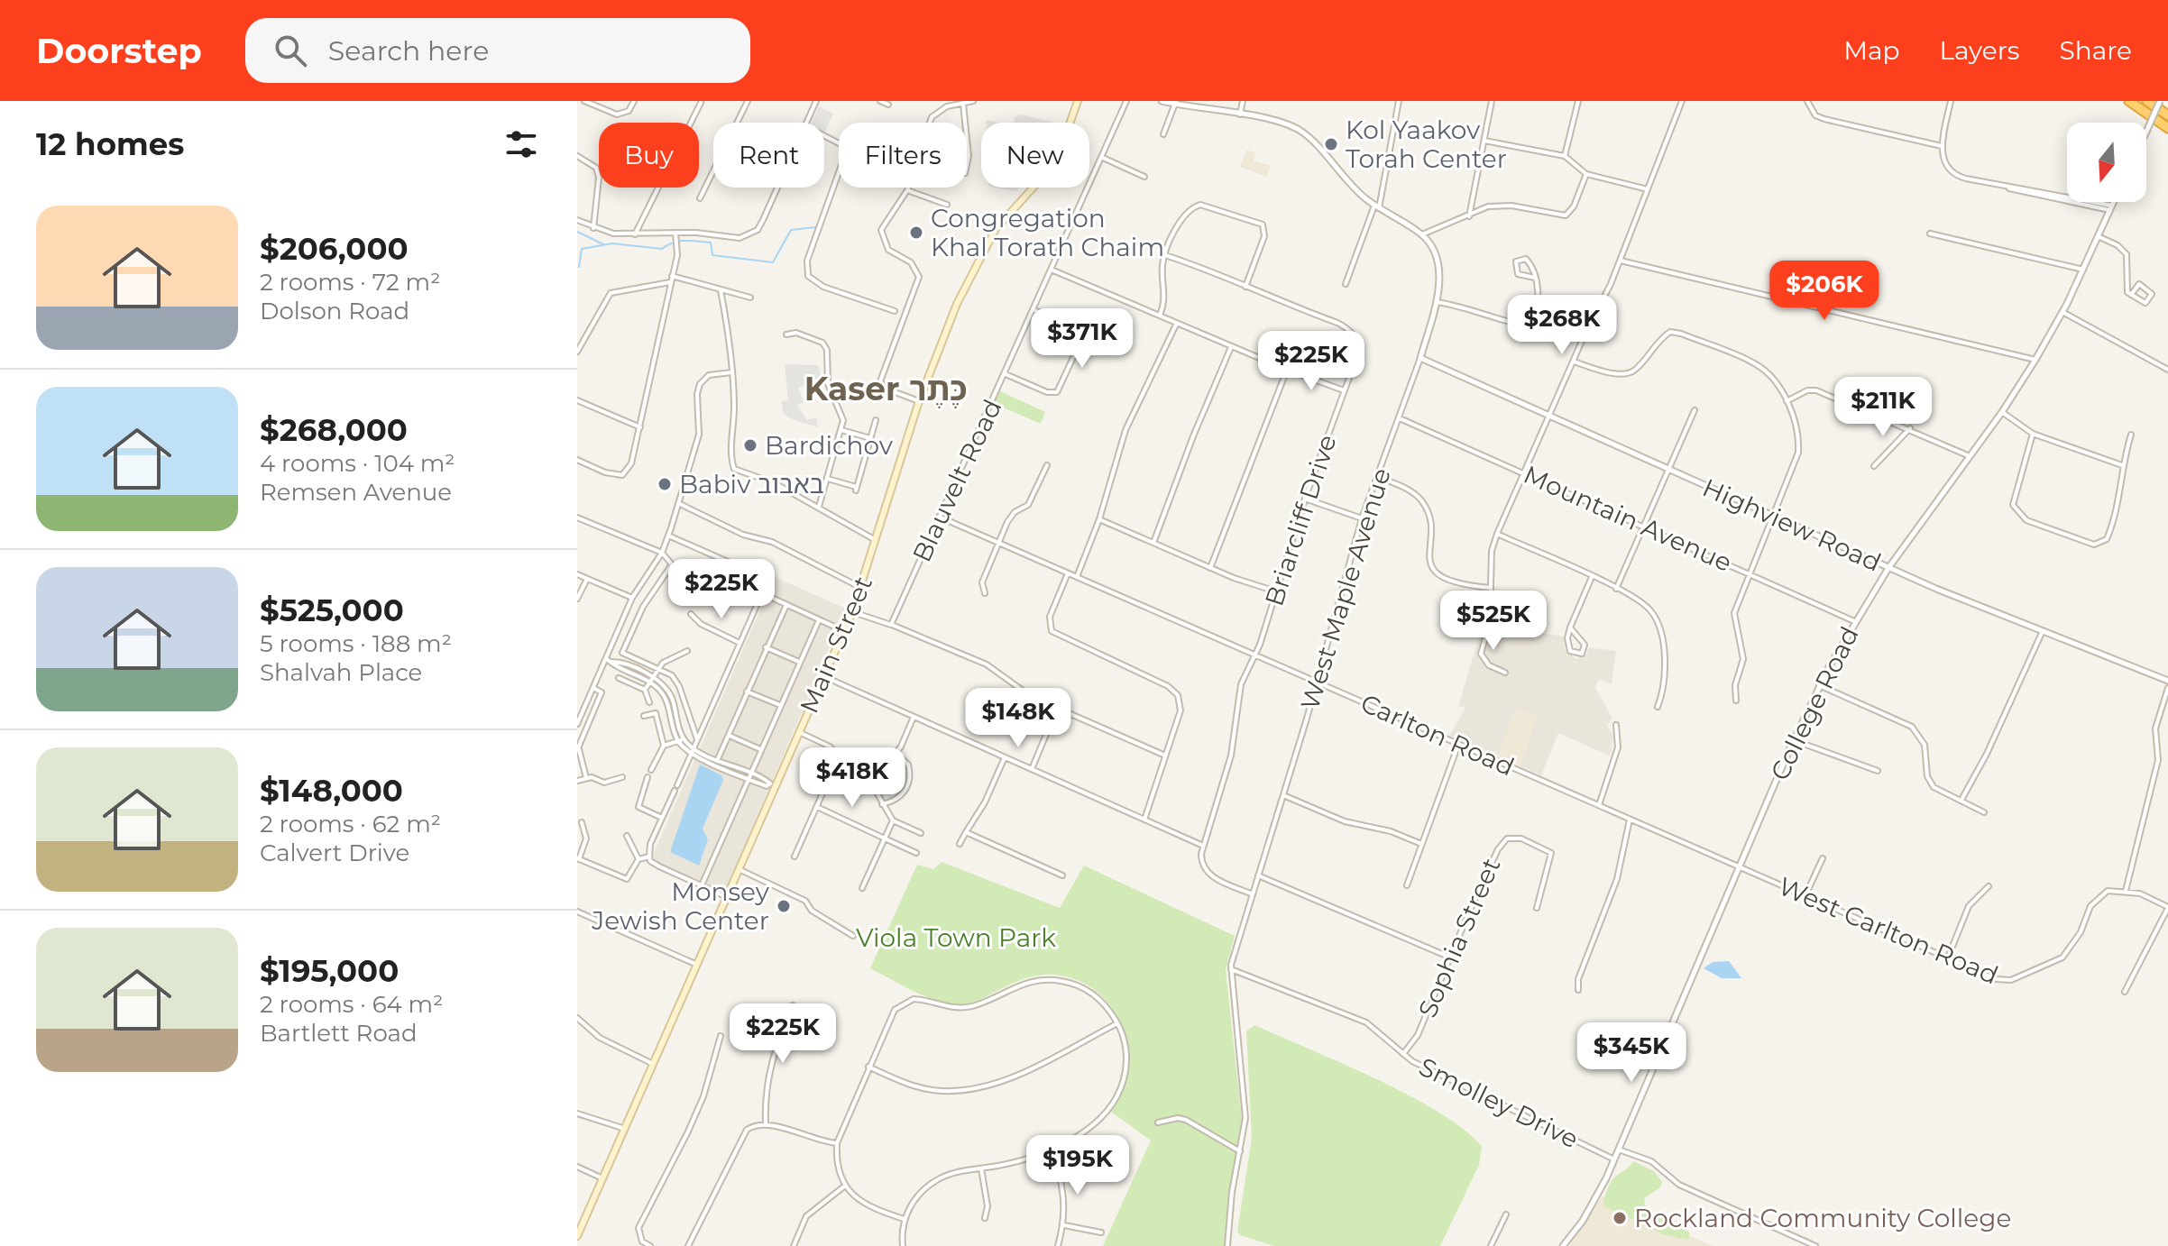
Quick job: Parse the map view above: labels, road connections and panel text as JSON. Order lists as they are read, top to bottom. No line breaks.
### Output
{"streets":{"main road":["Main Street"],"street":["Blauvelt Road","Mountain Avenue","Briarcliff Drive","Highview Road","West Maple Avenue","College Road","Carlton Road","West Carlton Road","Sophia Street","Smolley Drive"]},"crossings":[["Blauvelt Road","Carlton Road"],["Mountain Avenue","West Maple Avenue"],["Mountain Avenue","College Road"],["Briarcliff Drive","Carlton Road"],["Highview Road","West Maple Avenue"],["Highview Road","College Road"],["West Maple Avenue","Carlton Road"],["West Maple Avenue","Smolley Drive"],["College Road","Carlton Road"],["College Road","West Carlton Road"],["College Road","Smolley Drive"],["Carlton Road","West Carlton Road"],["Sophia Street","Smolley Drive"]],"districts":["Kaser כֶּתֶר"],"parks":["Viola Town Park"],"places":["Kol Yaakov Torah Center","Congregation Khal Torath Chaim","Bardichov","Babiv באבוב","Monsey Jewish Center","Rockland Community College"],"north":"bottom","page":{"header":"Doorstep","search":"Search here","nav":["Map","Layers","Share"],"heading":"12 homes","chip":["Buy","Rent","Filters","New"],"list":[{"name":"$206,000","note":"2 rooms · 72 m² · Dolson Road"},{"name":"$268,000","note":"4 rooms · 104 m² · Remsen Avenue"},{"name":"$525,000","note":"5 rooms · 188 m² · Shalvah Place"},{"name":"$148,000","note":"2 rooms · 62 m² · Calvert Drive"},{"name":"$195,000","note":"2 rooms · 64 m² · Bartlett Road"}],"price":["$206K","$268K","$371K","$225K","$211K","$225K","$525K","$148K","$418K","$225K","$345K","$195K"]}}
